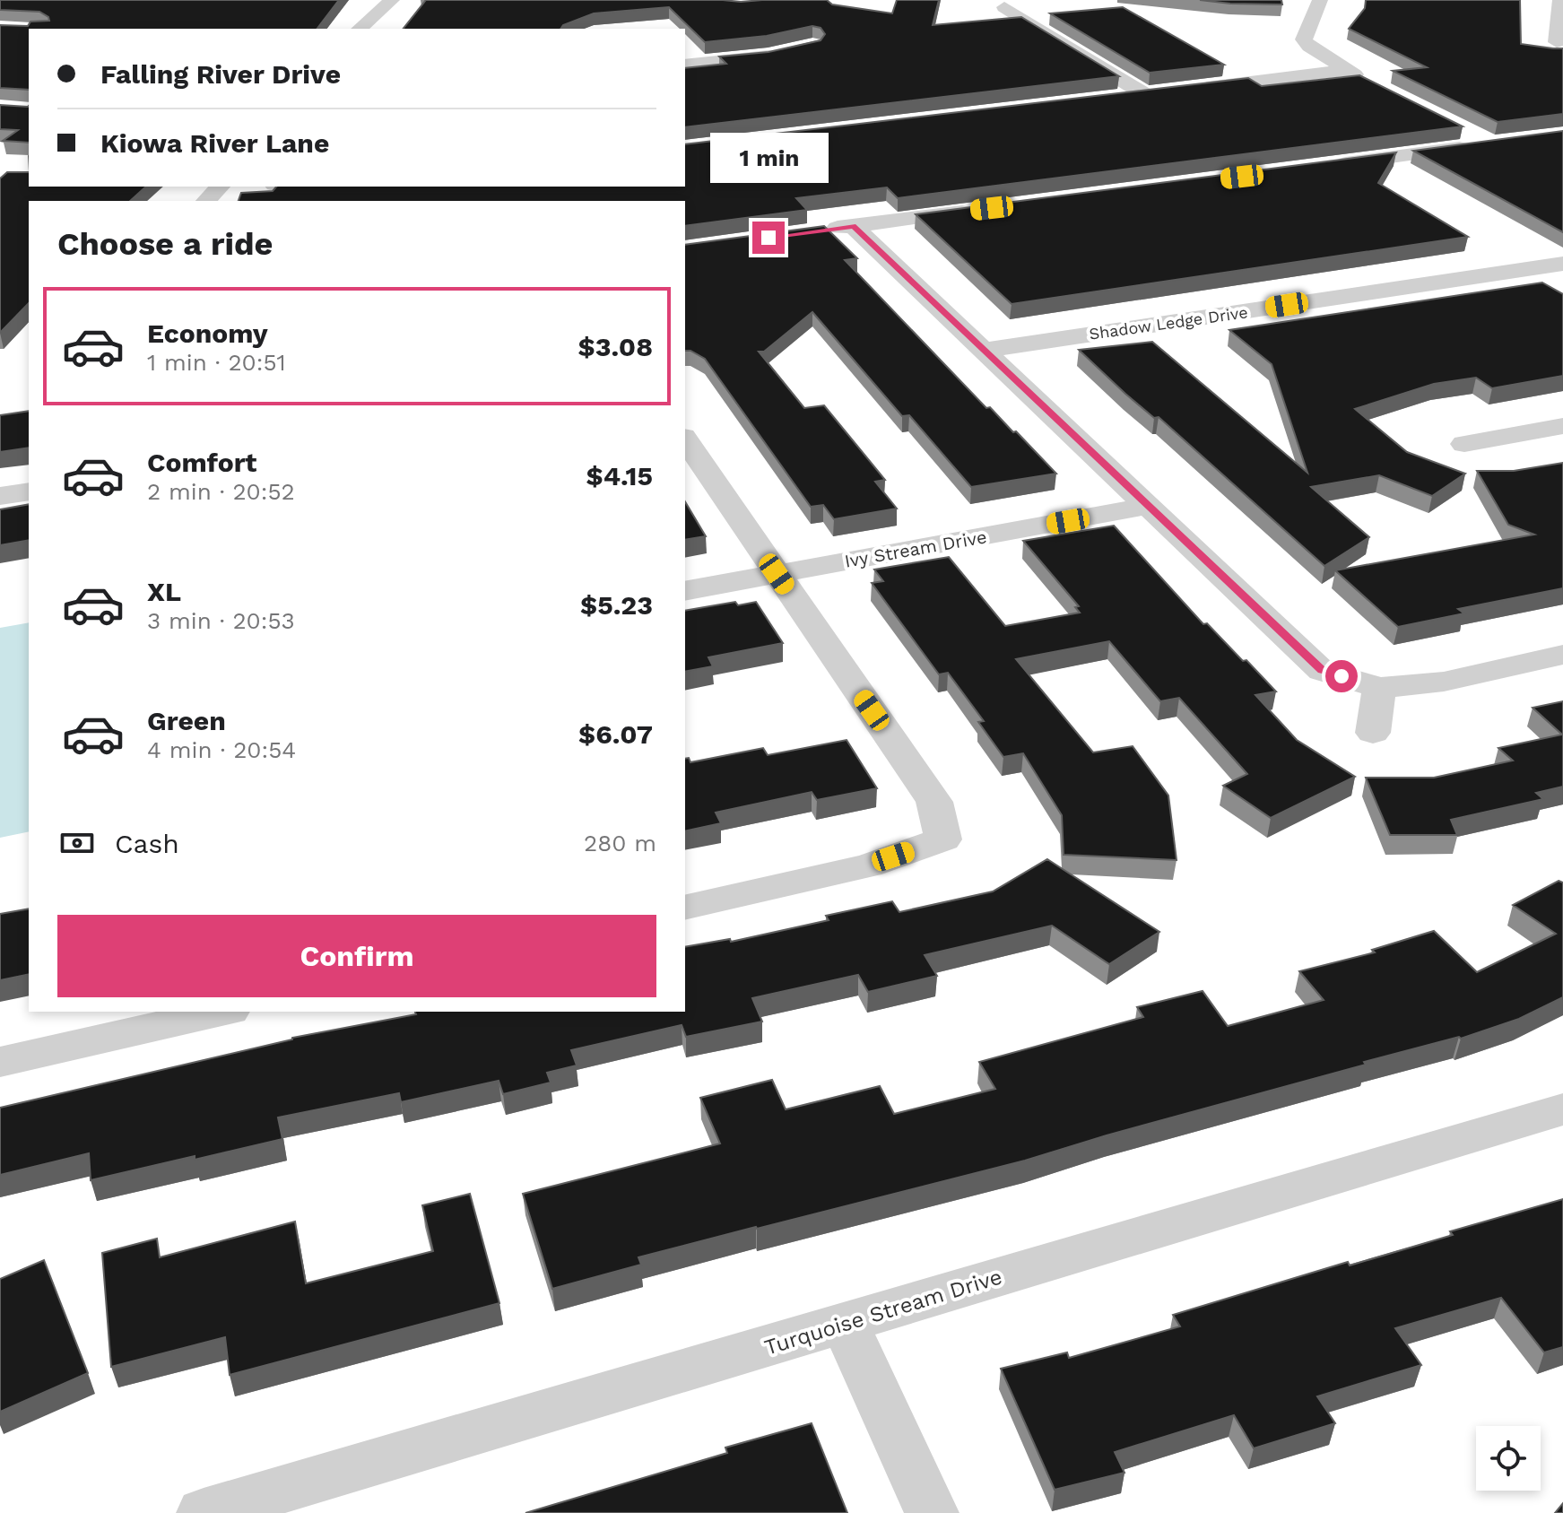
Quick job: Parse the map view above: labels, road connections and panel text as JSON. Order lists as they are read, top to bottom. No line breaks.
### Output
{"streets":{"street":["Shadow Ledge Drive","Ivy Stream Drive","Turquoise Stream Drive"]},"page":{"banner":["Falling River Drive","Kiowa River Lane"],"bubble":"1 min","heading":"Choose a ride","list":[{"name":"Economy","note":"1 min · 20:51","value":"$3.08"},{"name":"Comfort","note":"2 min · 20:52","value":"$4.15"},{"name":"XL","note":"3 min · 20:53","value":"$5.23"},{"name":"Green","note":"4 min · 20:54","value":"$6.07"}],"pay":["Cash","280 m"],"buttons":"Confirm"}}
